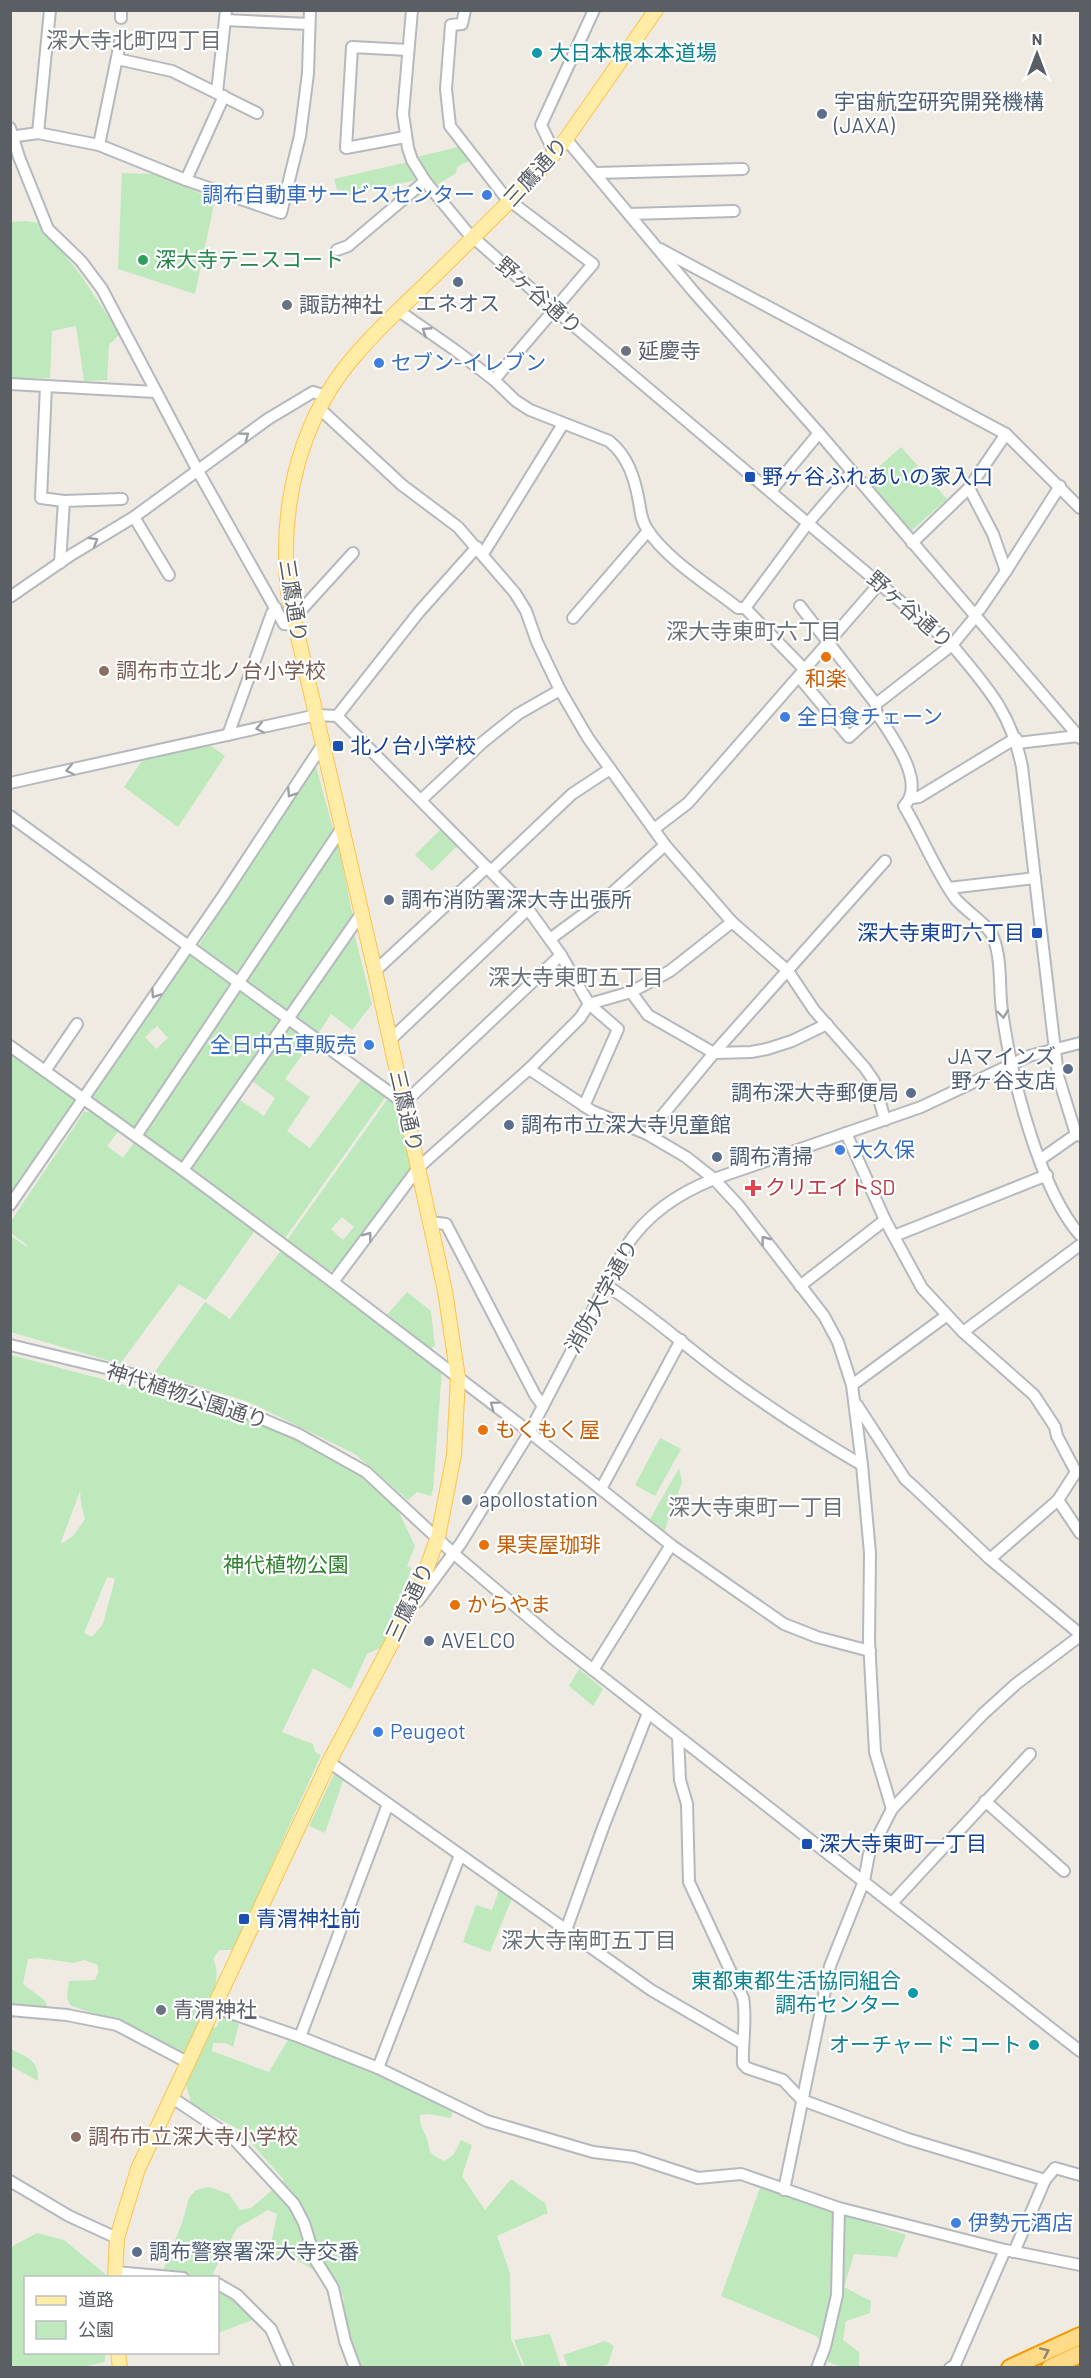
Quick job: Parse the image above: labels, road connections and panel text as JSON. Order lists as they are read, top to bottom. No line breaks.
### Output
{"streets":{"main road":["三鷹通り"],"street":["野ヶ谷通り","消防大学通り","神代植物公園通り"]},"crossings":[["三鷹通り","野ヶ谷通り"],["三鷹通り","消防大学通り"],["三鷹通り","神代植物公園通り"],["野ヶ谷通り","消防大学通り"],["消防大学通り","神代植物公園通り"]],"districts":["深大寺北町四丁目","深大寺東町六丁目","深大寺東町五丁目","深大寺東町一丁目","深大寺南町五丁目"],"parks":["神代植物公園"],"places":{"other":["大日本根本本道場","宇宙航空研究開発機構 (JAXA)","調布自動車サービスセンター","深大寺テニスコート","エネオス","諏訪神社","延慶寺","セブン-イレブン","和楽","調布市立北ノ台小学校","全日食チェーン","調布消防署深大寺出張所","全日中古車販売","JAマインズ 野ヶ谷支店","調布深大寺郵便局","調布市立深大寺児童館","大久保","調布清掃","もくもく屋","apollostation","果実屋珈琲","からやま","AVELCO","Peugeot","東都東都生活協同組合 調布センター","青渭神社","オーチャード コート","調布市立深大寺小学校","伊勢元酒店","調布警察署深大寺交番"],"transit":["野ヶ谷ふれあいの家入口","北ノ台小学校","深大寺東町六丁目","深大寺東町一丁目","青渭神社前"],"health":["クリエイトSD"]},"legend":["道路","公園"],"north":"top"}
